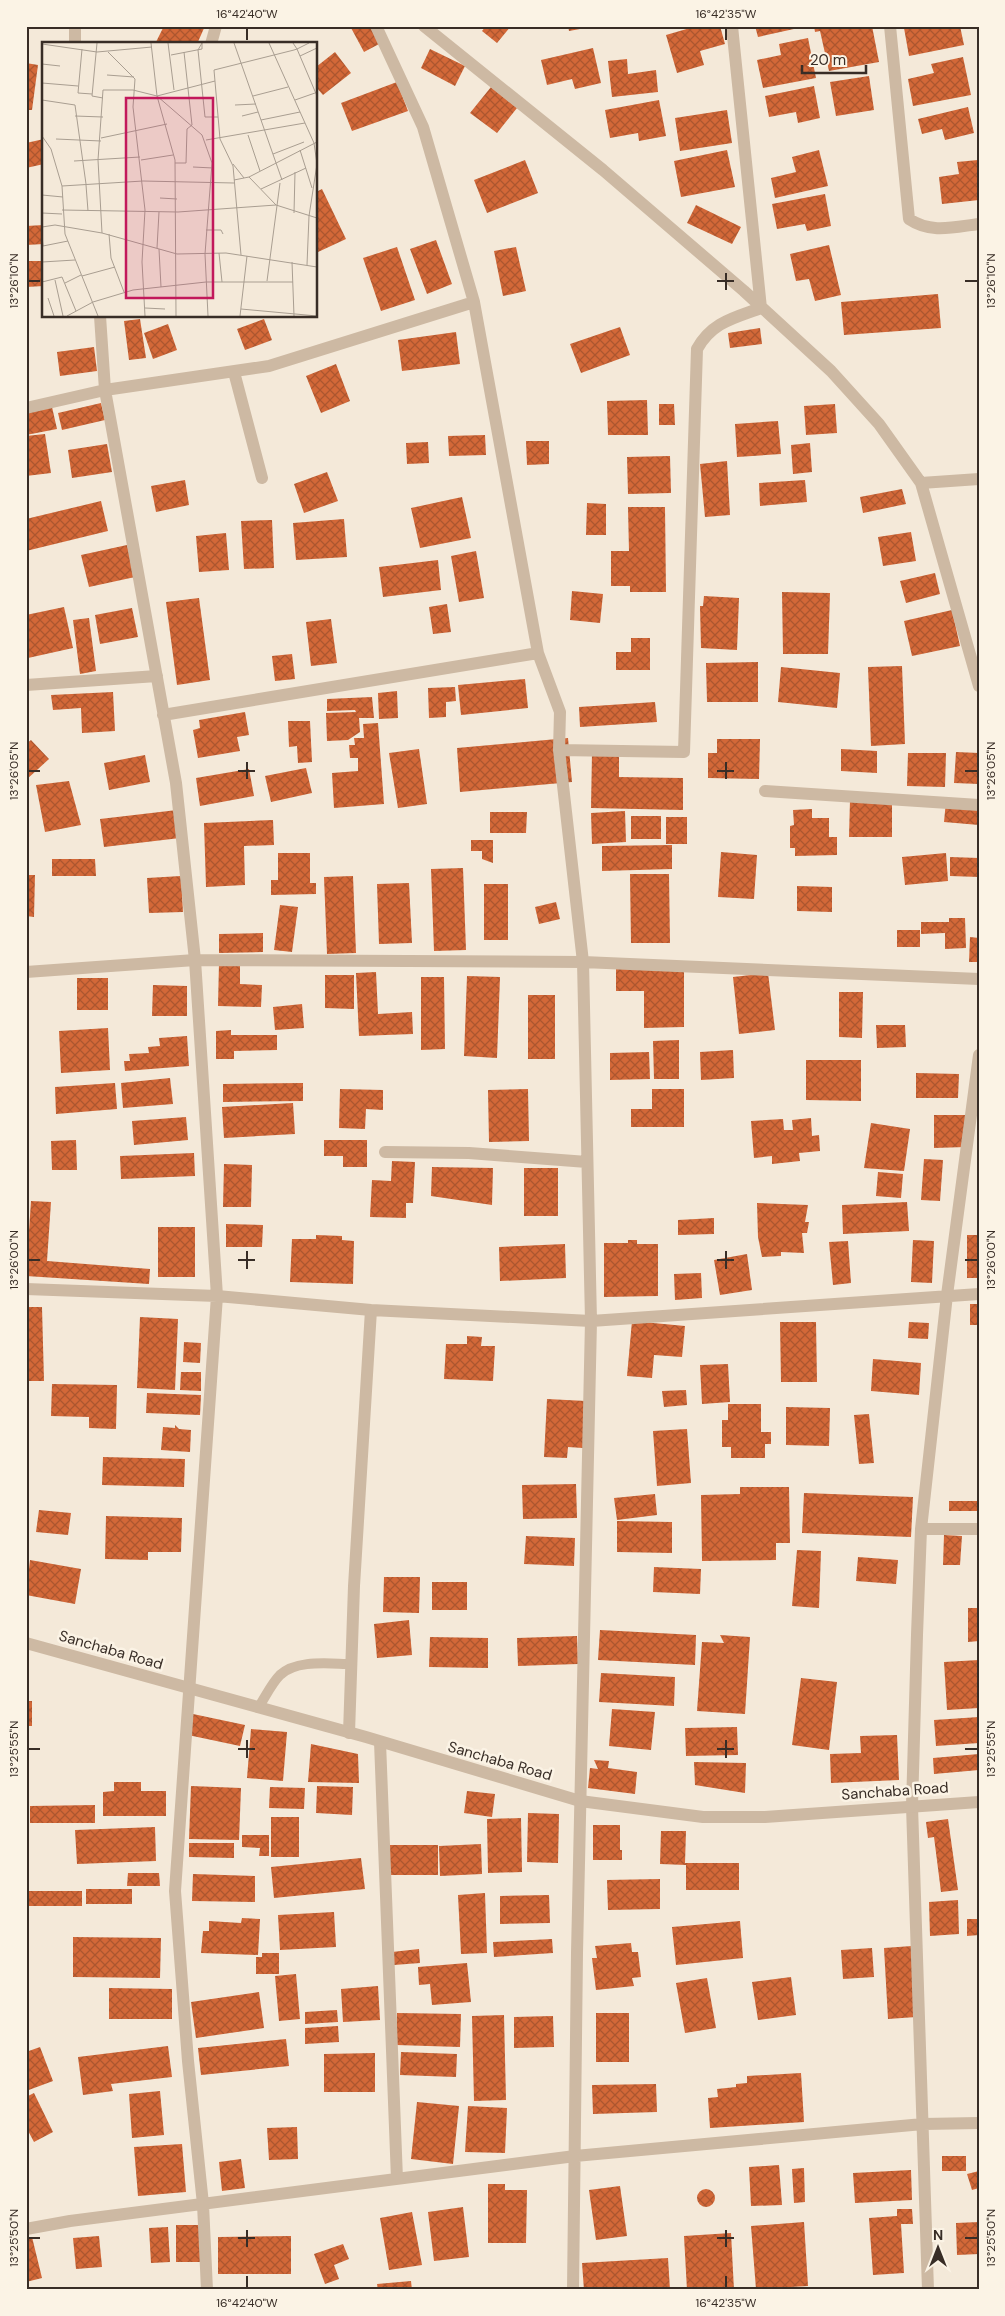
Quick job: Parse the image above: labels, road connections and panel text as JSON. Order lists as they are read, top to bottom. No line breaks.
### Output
{"streets":{"street":["Sanchaba Road"]},"scale_bar":"20 m","north":"top","coordinates":["16°42'40\"W","16°42'35\"W","13°26'10\"N","13°26'05\"N","13°26'00\"N","13°25'55\"N","13°25'50\"N"]}
